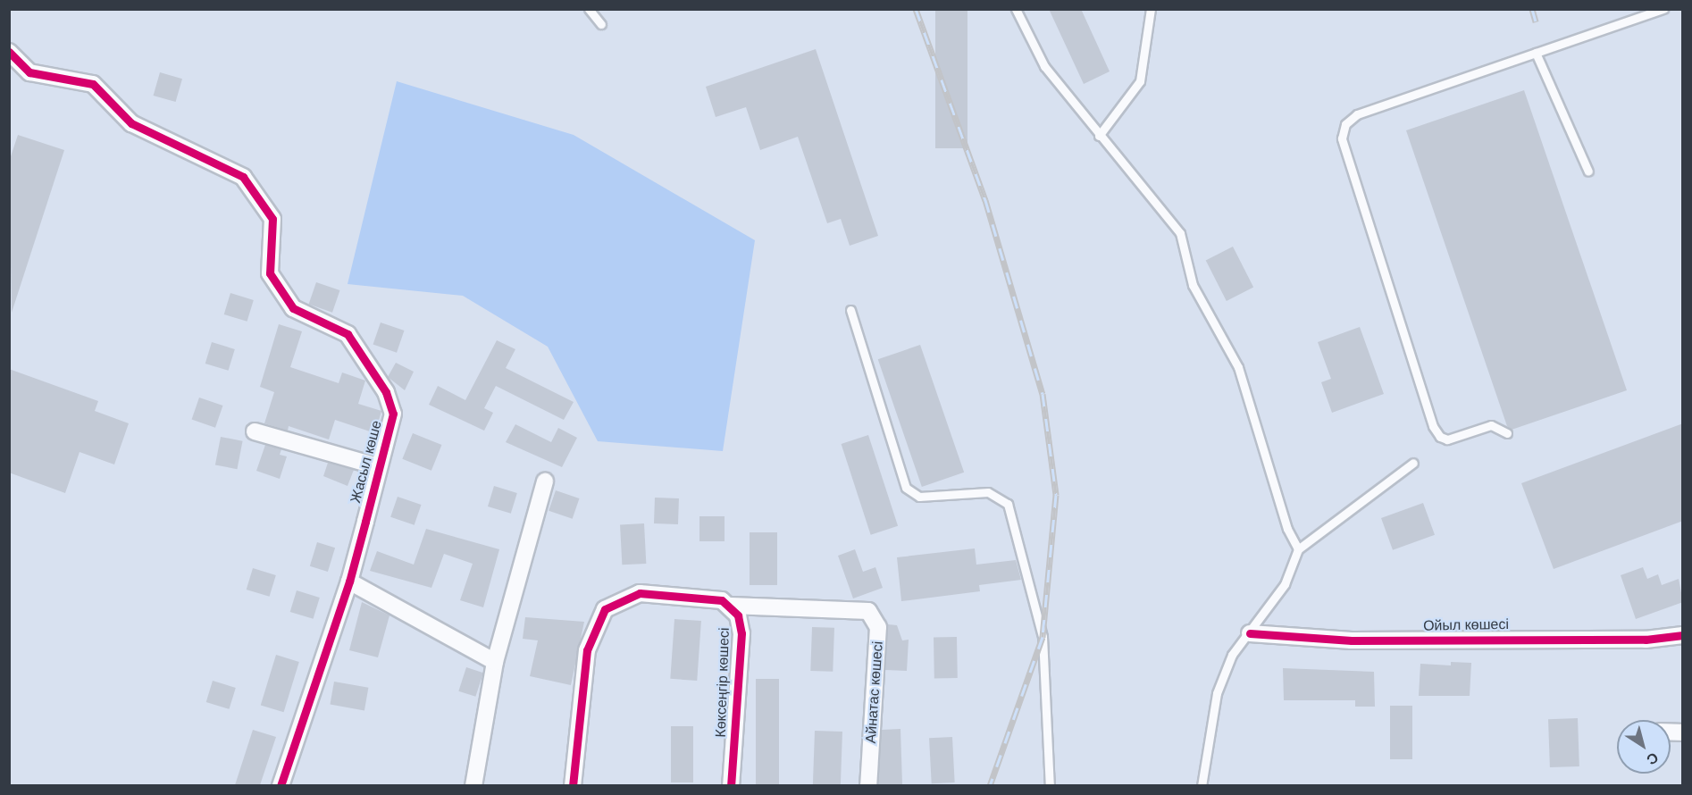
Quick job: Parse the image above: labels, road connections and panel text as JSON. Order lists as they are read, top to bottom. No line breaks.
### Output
{"streets":{"street":["Жасыл көше","Ойыл көшесі","Көксеңгір көшесі","Айнатас көшесі"]},"crossings":[["Көксеңгір көшесі","Айнатас көшесі"]],"north":"bottom right"}
